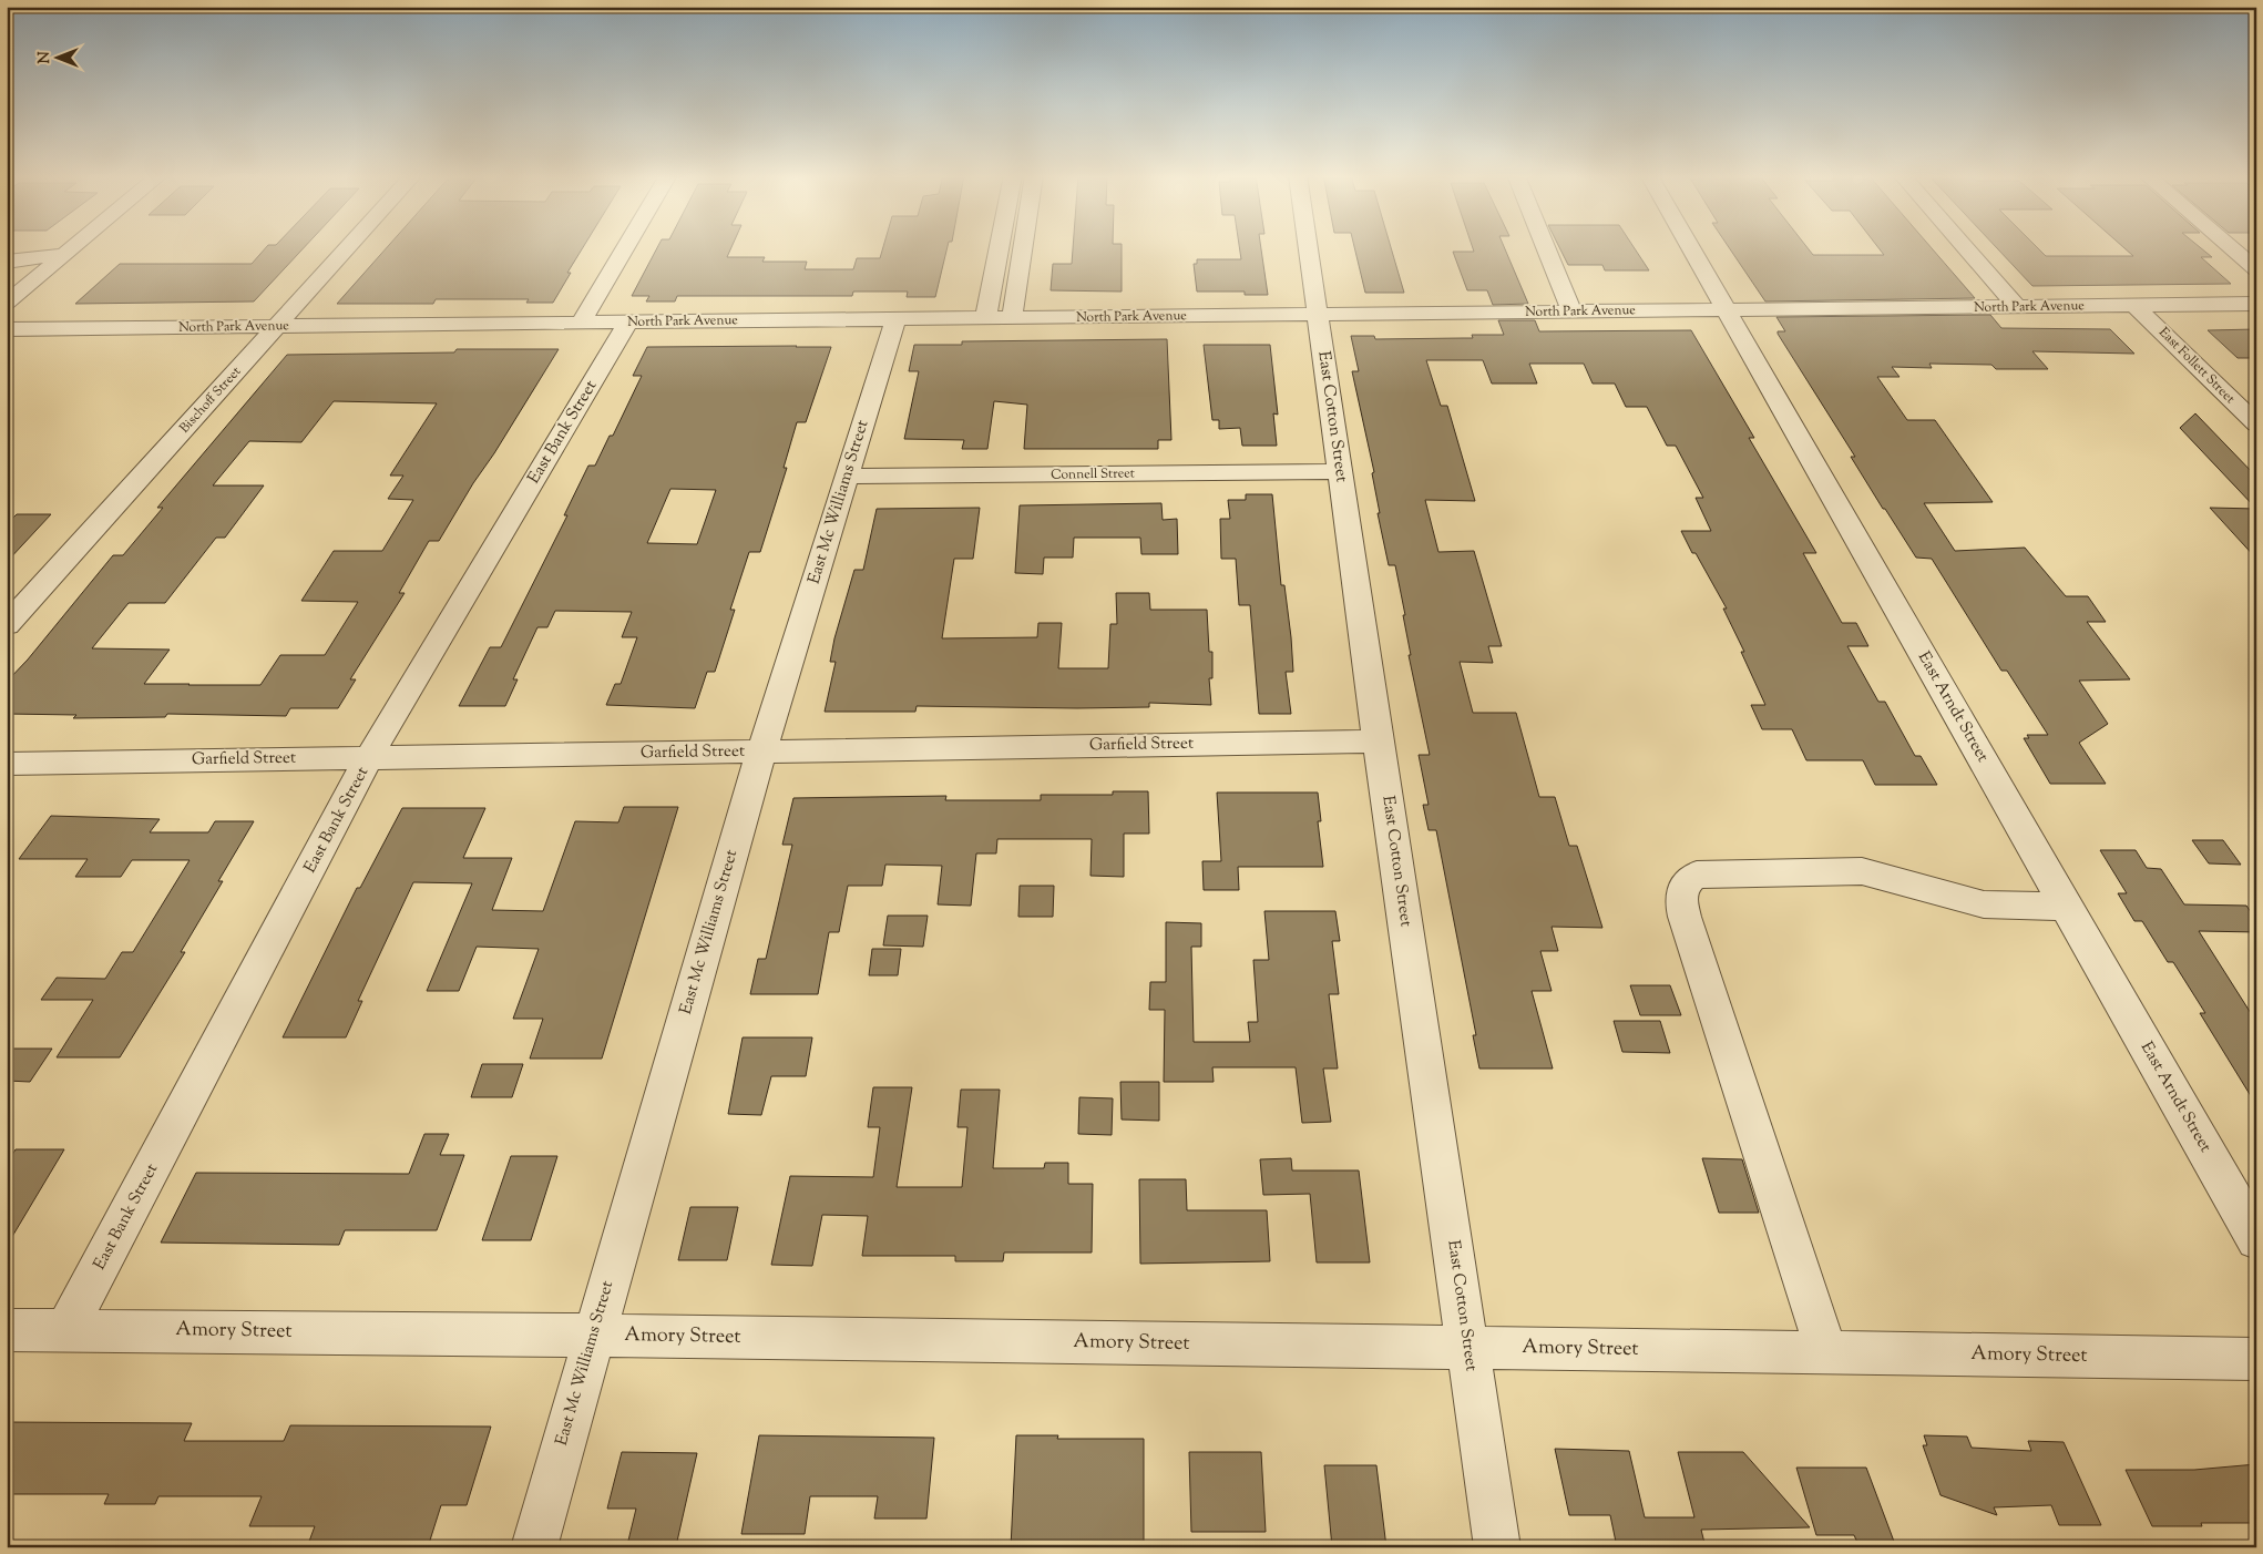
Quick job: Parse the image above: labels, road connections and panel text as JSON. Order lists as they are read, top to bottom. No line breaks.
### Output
{"streets":{"street":["North Park Avenue","East Follett Street","Bischoff Street","East Cotton Street","East Bank Street","Connell Street","East Mc Williams Street","East Arndt Street","Garfield Street","Amory Street"]},"crossings":[["North Park Avenue","East Follett Street"],["North Park Avenue","Bischoff Street"],["North Park Avenue","East Cotton Street"],["North Park Avenue","East Bank Street"],["North Park Avenue","East Mc Williams Street"],["North Park Avenue","East Arndt Street"],["East Cotton Street","Connell Street"],["East Cotton Street","Garfield Street"],["East Cotton Street","Amory Street"],["East Bank Street","Garfield Street"],["East Bank Street","Amory Street"],["Connell Street","East Mc Williams Street"],["East Mc Williams Street","Garfield Street"],["East Mc Williams Street","Amory Street"]],"north":"left"}
